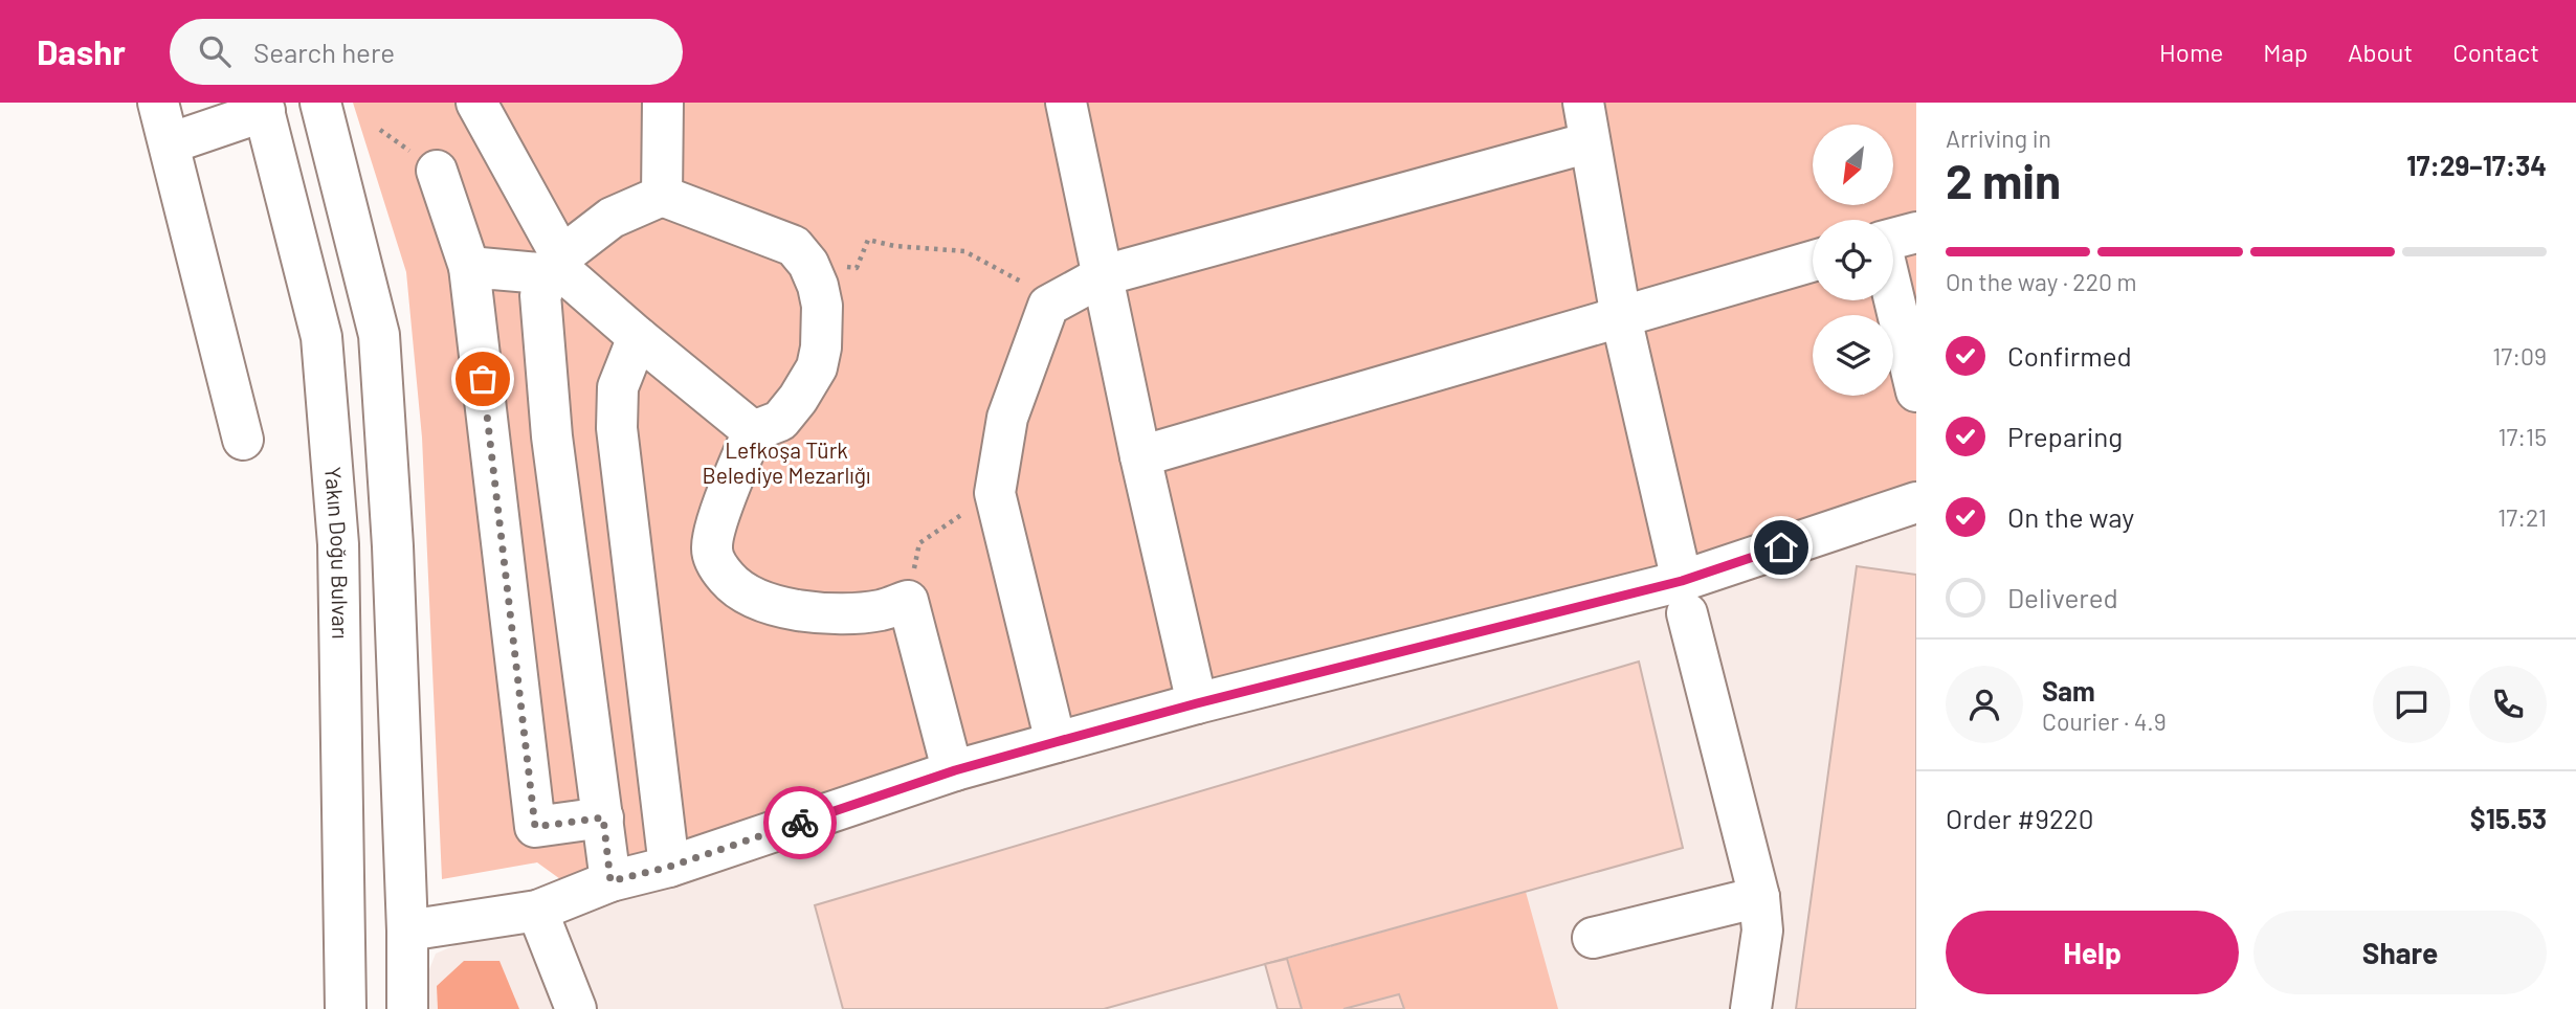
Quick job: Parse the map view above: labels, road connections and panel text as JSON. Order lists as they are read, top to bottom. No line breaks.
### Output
{"streets":{"main road":["Yakın Doğu Bulvarı"]},"parks":["Lefkoşa Türk Belediye Mezarlığı"],"north":"bottom left","page":{"header":"Dashr","search":"Search here","nav":["Home","Map","About","Contact"],"heading":["2 min","Arriving in","17:29–17:34"],"panel":["Sam","Courier · 4.9","Order #9220","$15.53"],"bar":"On the way · 220 m","list":[["Confirmed","17:09"],["Preparing","17:15"],["On the way","17:21"],"Delivered"],"buttons":["Help","Share"]}}
